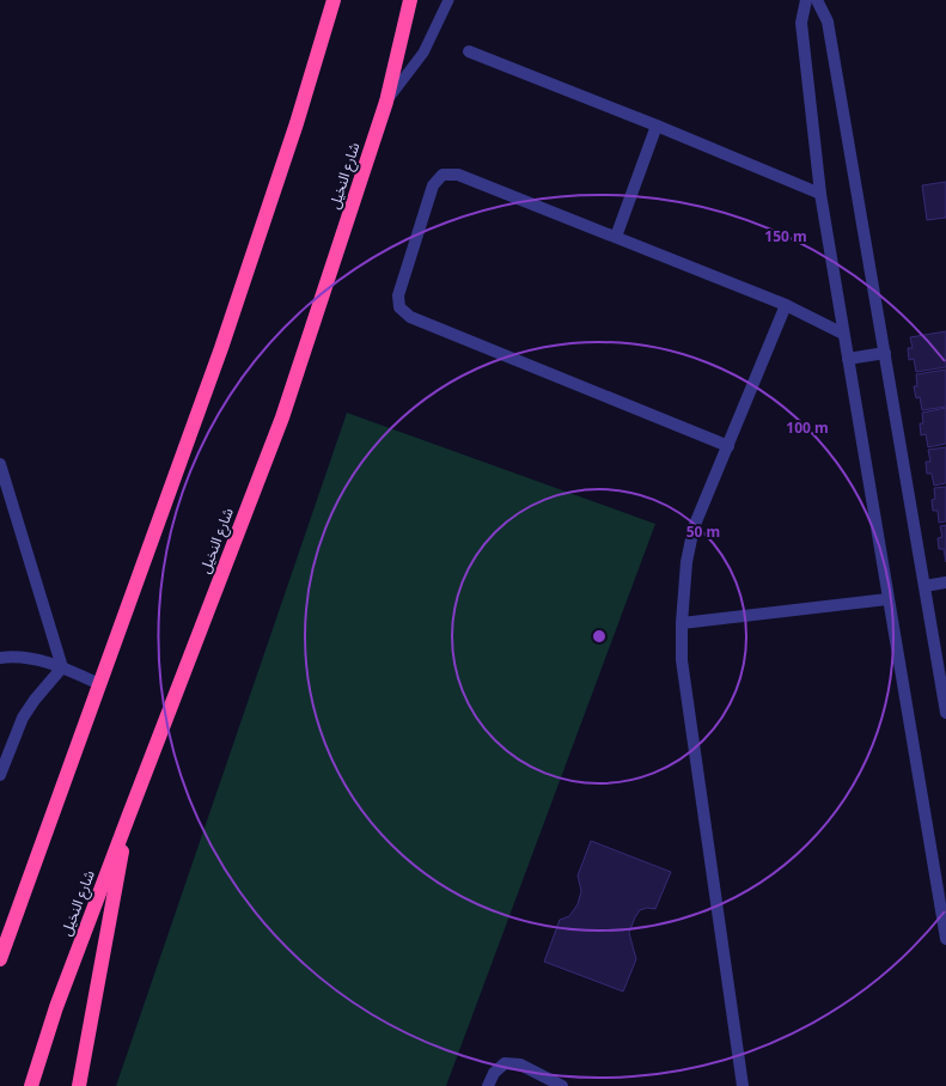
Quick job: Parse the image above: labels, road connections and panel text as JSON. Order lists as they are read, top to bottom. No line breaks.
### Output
{"streets":{"highway":["شارع النخيل"]},"rings":["150 m","100 m","50 m"]}
